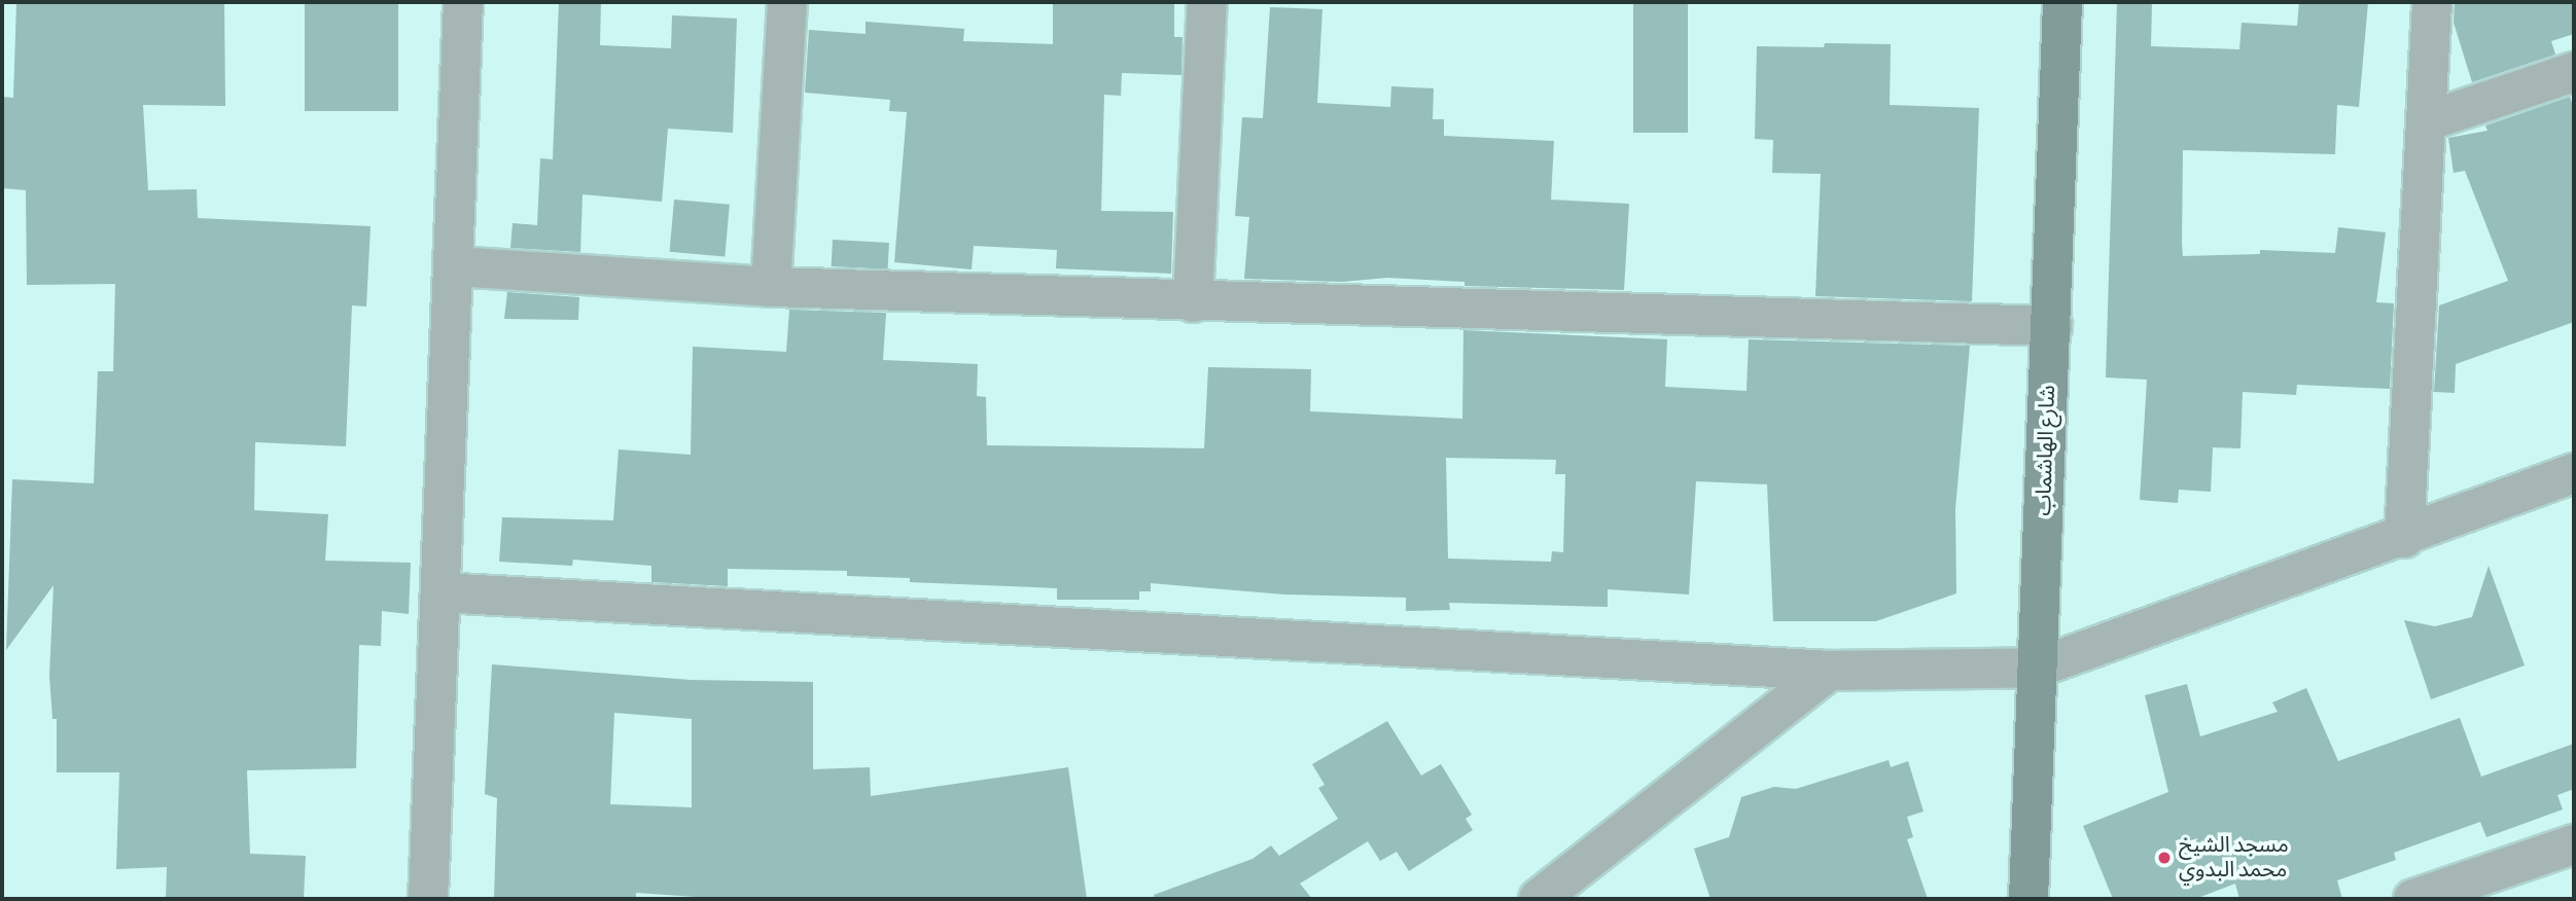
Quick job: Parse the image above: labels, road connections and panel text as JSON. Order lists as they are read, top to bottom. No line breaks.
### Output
{"streets":{"street":["شارع الهاشماب"]},"places":["مسجد الشيخ محمد البدوي"]}
